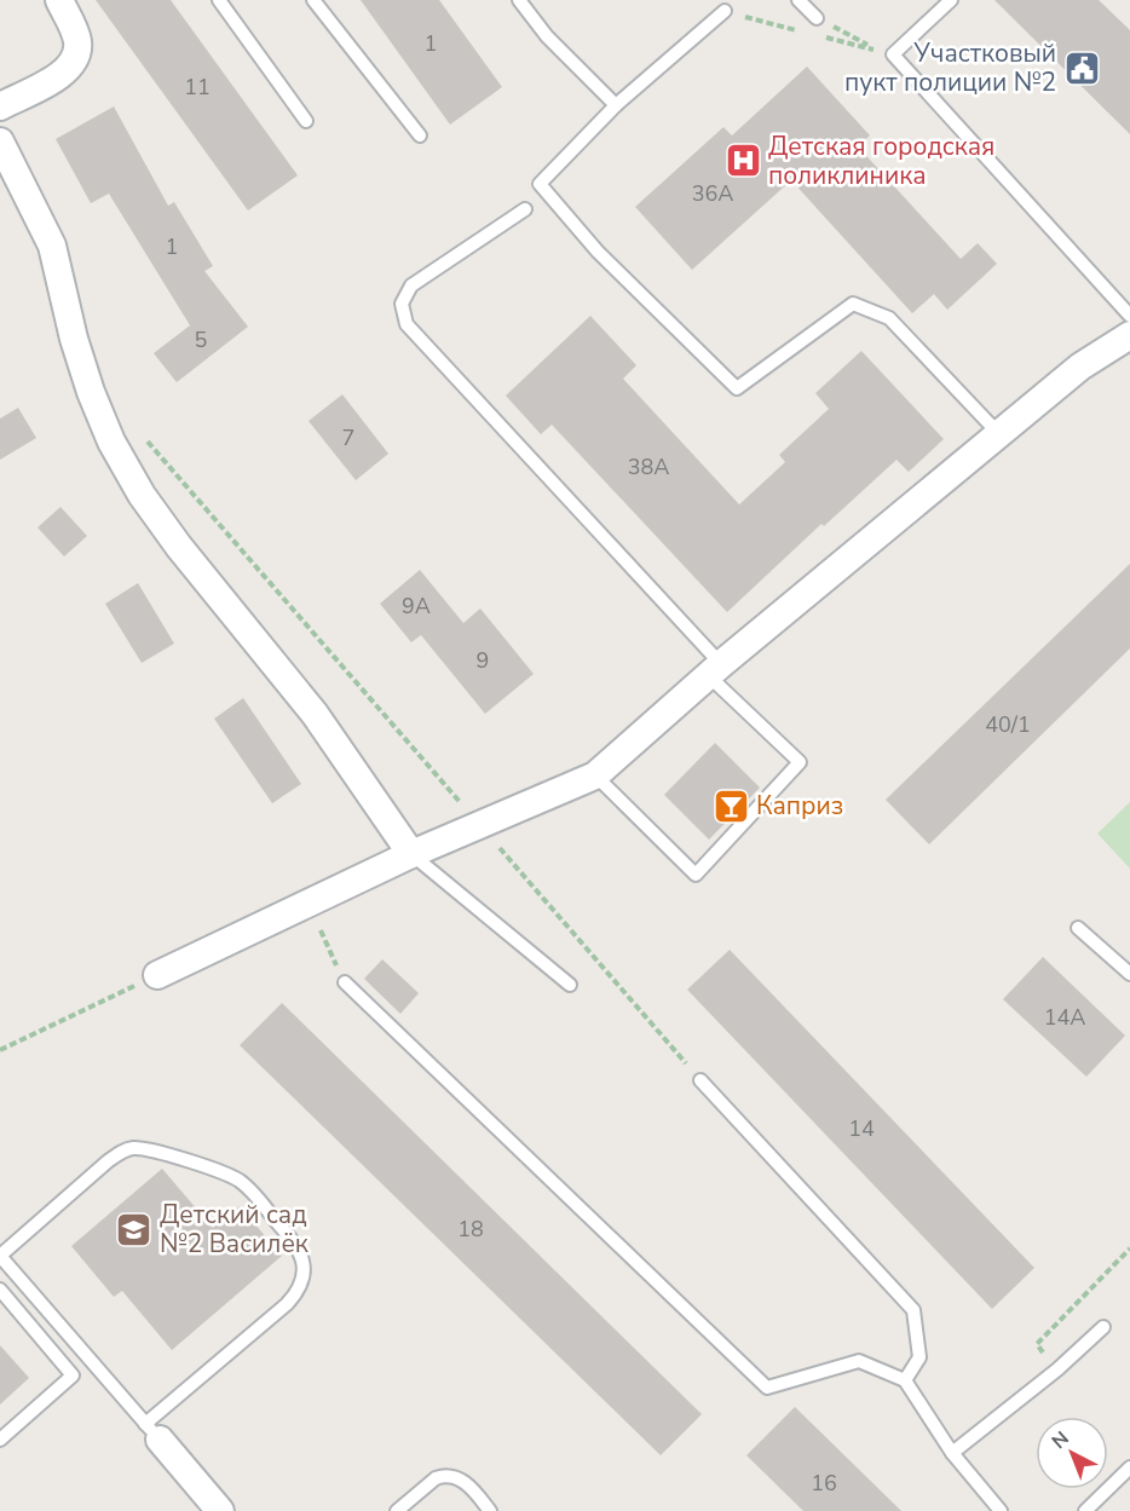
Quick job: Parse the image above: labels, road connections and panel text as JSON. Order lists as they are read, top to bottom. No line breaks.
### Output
{"places":{"public building":["Участковый пукт полиции №2"],"hospital":["Детская городская поликлиника"],"bar":["Каприз"],"school or university":["Детский сад №2 Василёк"]},"house_numbers":["1","11","36А","1","5","7","38А","9А","9","40/1","14А","14","18","16"],"north":"top left"}
